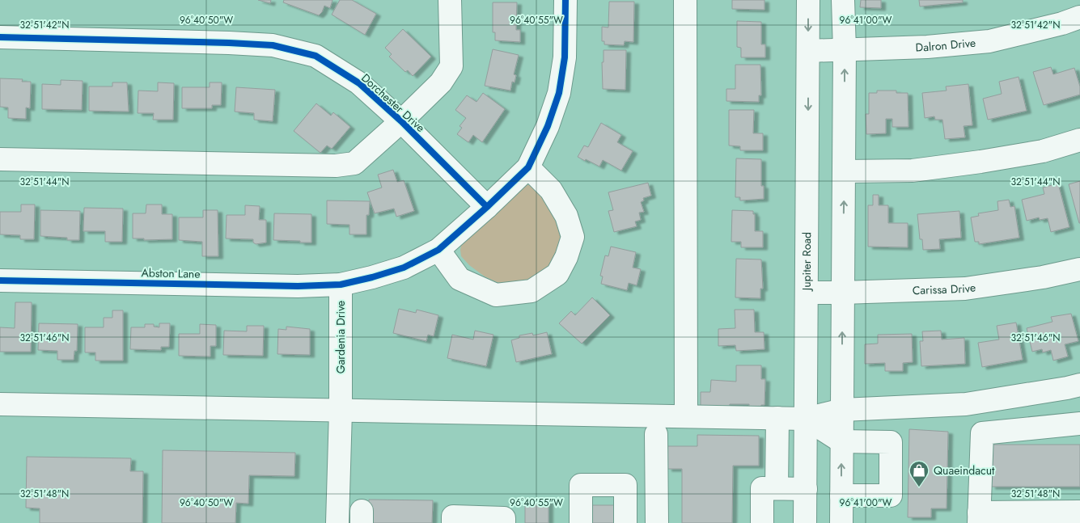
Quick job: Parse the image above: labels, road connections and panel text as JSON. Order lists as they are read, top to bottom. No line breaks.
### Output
{"streets":{"street":["Dalron Drive","Dorchester Drive","Jupiter Road","Abston Lane","Carissa Drive","Gardenia Drive"]},"crossings":[["Dalron Drive","Jupiter Road"],["Dorchester Drive","Gardenia Drive"],["Jupiter Road","Carissa Drive"],["Abston Lane","Gardenia Drive"]],"places":{"shop":["Quaeindacut"]},"coordinates":["96°40'50\"W","96°40'55\"W","96°41'00\"W","32°51'42\"N","32°51'44\"N","32°51'46\"N","32°51'48\"N"]}
